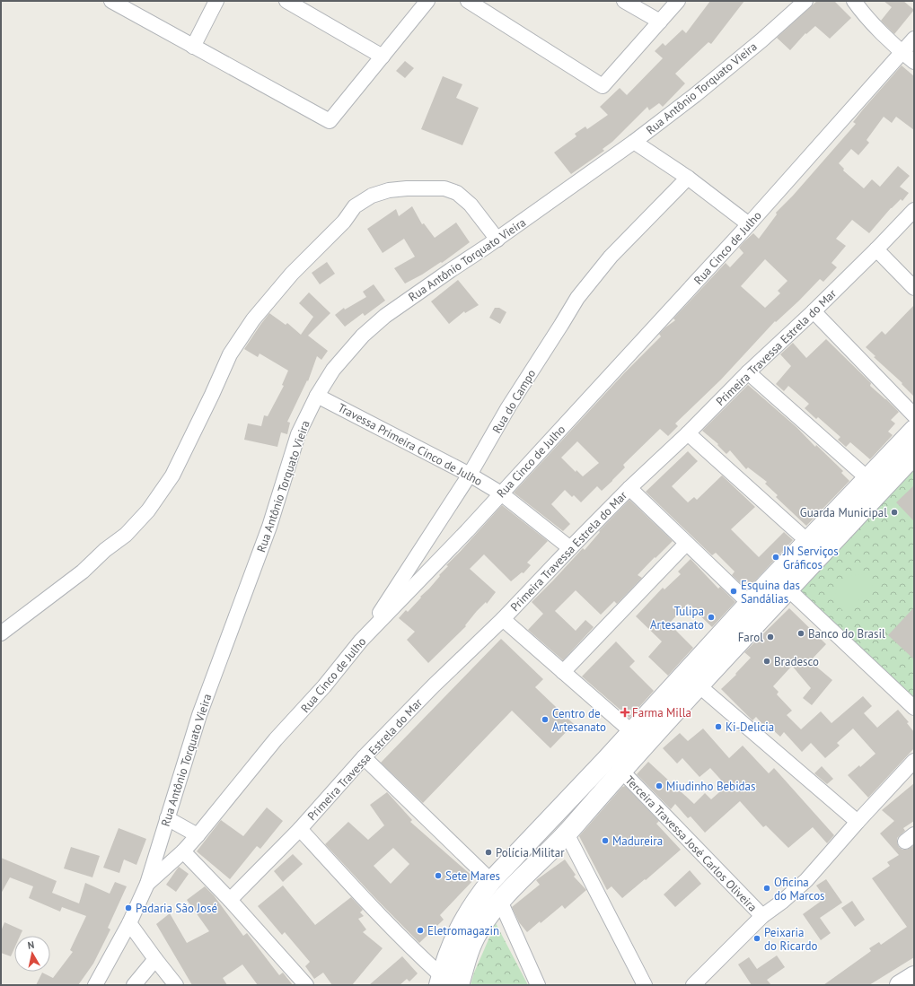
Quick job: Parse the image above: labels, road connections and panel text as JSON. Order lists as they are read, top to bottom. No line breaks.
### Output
{"streets":{"street":["Rua Antônio Torquato Vieira","Rua Cinco de Julho","Primeira Travessa Estrela do Mar","Rua do Campo","Travessa Primeira Cinco de Julho","Terceira Travessa José Carlos Oliveira"]},"crossings":[["Rua Antônio Torquato Vieira","Rua Cinco de Julho"],["Rua Antônio Torquato Vieira","Travessa Primeira Cinco de Julho"],["Rua Cinco de Julho","Rua do Campo"],["Rua Cinco de Julho","Travessa Primeira Cinco de Julho"],["Primeira Travessa Estrela do Mar","Travessa Primeira Cinco de Julho"],["Rua do Campo","Travessa Primeira Cinco de Julho"]],"places":{"other":["Guarda Municipal","JN Serviços Gráficos","Esquina das Sandálias","Tulipa Artesanato","Banco do Brasil","Farol","Bradesco","Centro de Artesanato","Ki-Delicia","Miudinho Bebidas","Madureira","Polícia Militar","Sete Mares","Oficina do Marcos","Padaria São José","Eletromagazin","Peixaria do Ricardo"],"health":["Farma Milla"]},"north":"top"}
